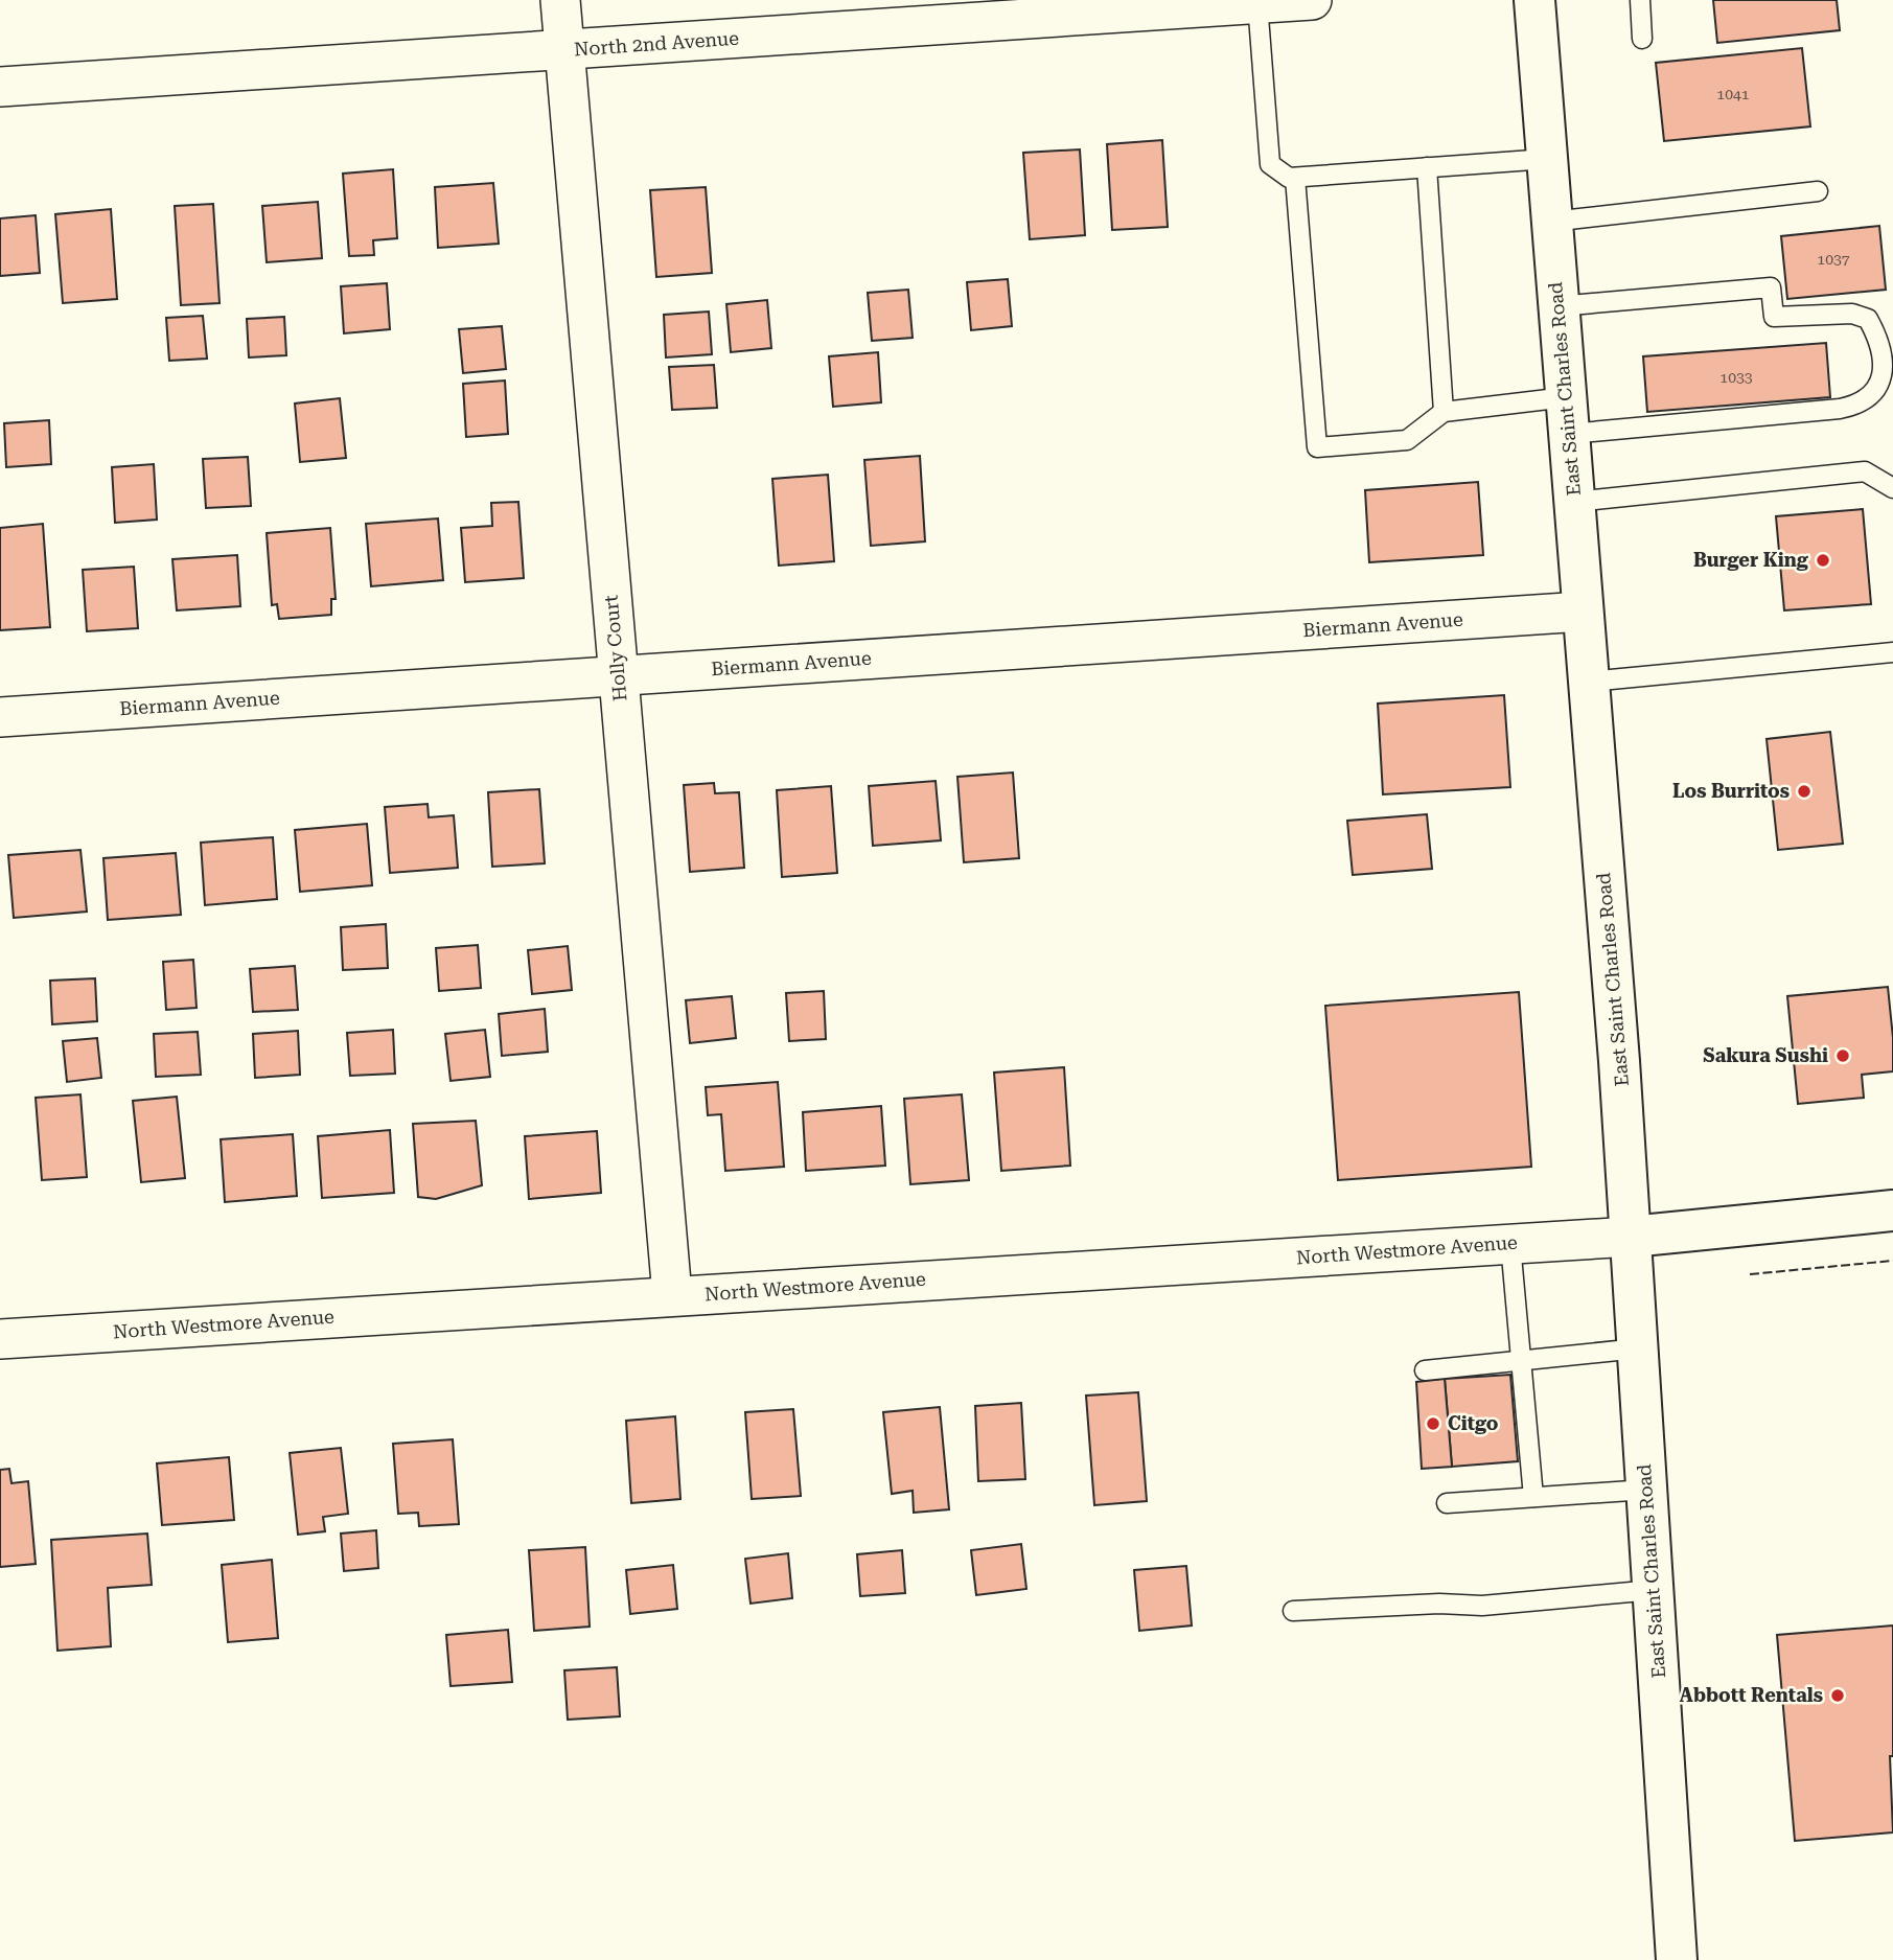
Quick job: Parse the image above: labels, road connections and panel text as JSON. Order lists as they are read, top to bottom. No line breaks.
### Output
{"streets":{"main road":["East Saint Charles Road"],"street":["North 2nd Avenue","Biermann Avenue","Holly Court","North Westmore Avenue"]},"crossings":[["North 2nd Avenue","Holly Court"],["East Saint Charles Road","Biermann Avenue"],["East Saint Charles Road","North Westmore Avenue"],["Biermann Avenue","Holly Court"],["Holly Court","North Westmore Avenue"]],"places":["Burger King","Los Burritos","Sakura Sushi","Citgo","Abbott Rentals"],"house_numbers":["1041","1037","1033"]}
